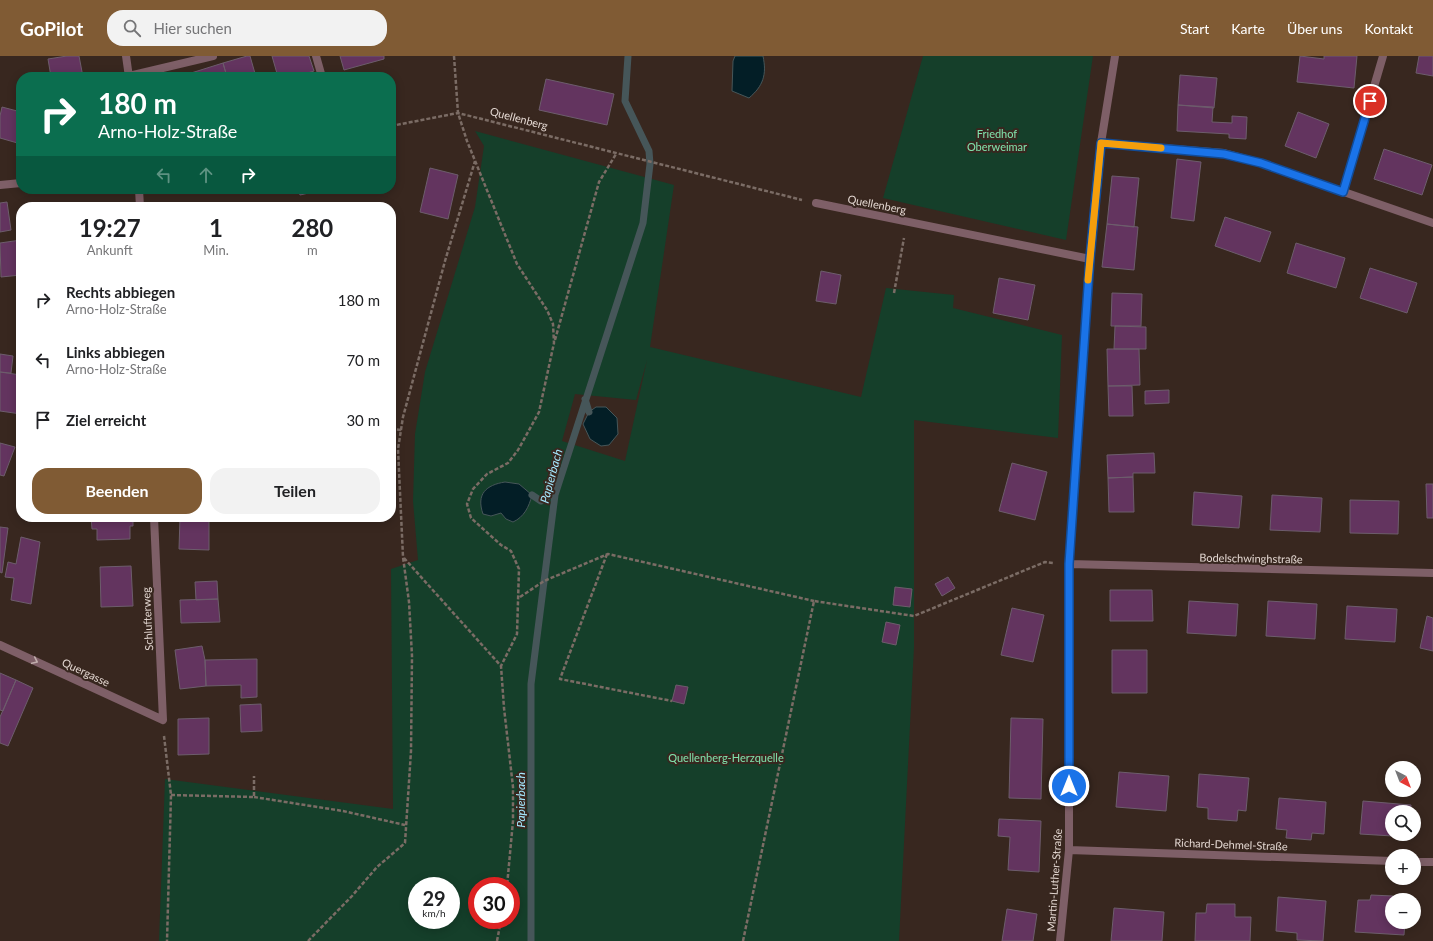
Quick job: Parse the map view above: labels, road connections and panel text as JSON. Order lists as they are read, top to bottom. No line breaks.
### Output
{"streets":{"street":["Quellenberg","Bodelschwinghstraße","Schlufterweg","Quergasse","Richard-Dehmel-Straße","Martin-Luther-Straße"]},"crossings":[["Quellenberg","Martin-Luther-Straße"],["Bodelschwinghstraße","Martin-Luther-Straße"],["Schlufterweg","Quergasse"],["Richard-Dehmel-Straße","Martin-Luther-Straße"]],"one_way":["Quergasse"],"water":["Papierbach"],"parks":["Friedhof Oberweimar","Quellenberg-Herzquelle"],"north":"bottom right","page":{"header":"GoPilot","search":"Hier suchen","nav":["Start","Karte","Über uns","Kontakt"],"turn":["180 m","Arno-Holz-Straße"],"eta":["19:27","Ankunft","1","Min.","280","m"],"list":[{"name":"Rechts abbiegen","note":"Arno-Holz-Straße","value":"180 m"},{"name":"Links abbiegen","note":"Arno-Holz-Straße","value":"70 m"},{"name":"Ziel erreicht","value":"30 m"}],"buttons":["Beenden","Teilen"],"map_buttons":["+","−"],"speed":"29 km/h","limit":"30"}}
